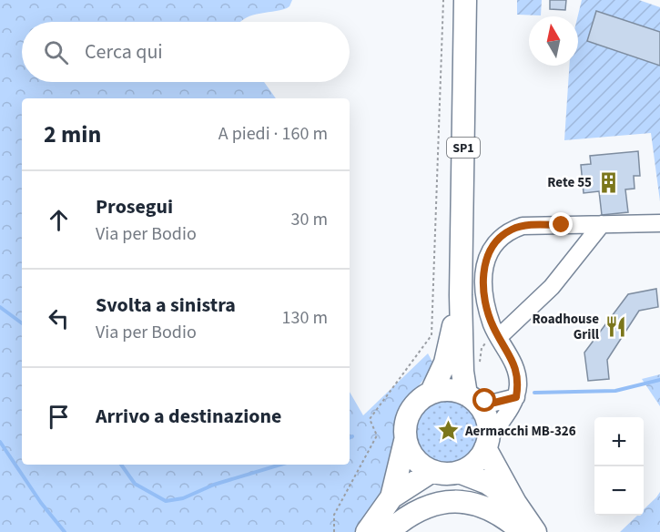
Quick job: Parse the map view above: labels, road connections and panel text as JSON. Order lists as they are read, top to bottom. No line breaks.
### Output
{"streets":{"main road":["SP1"]},"places":{"building":["Rete 55"],"restaurant":["Roadhouse Grill"],"place":["Aermacchi MB-326"]},"north":"top","page":{"search":"Cerca qui","heading":["2 min","A piedi · 160 m"],"list":[["Prosegui","Via per Bodio","30 m"],["Svolta a sinistra","Via per Bodio","130 m"],"Arrivo a destinazione"],"map_buttons":["+","−"]}}
